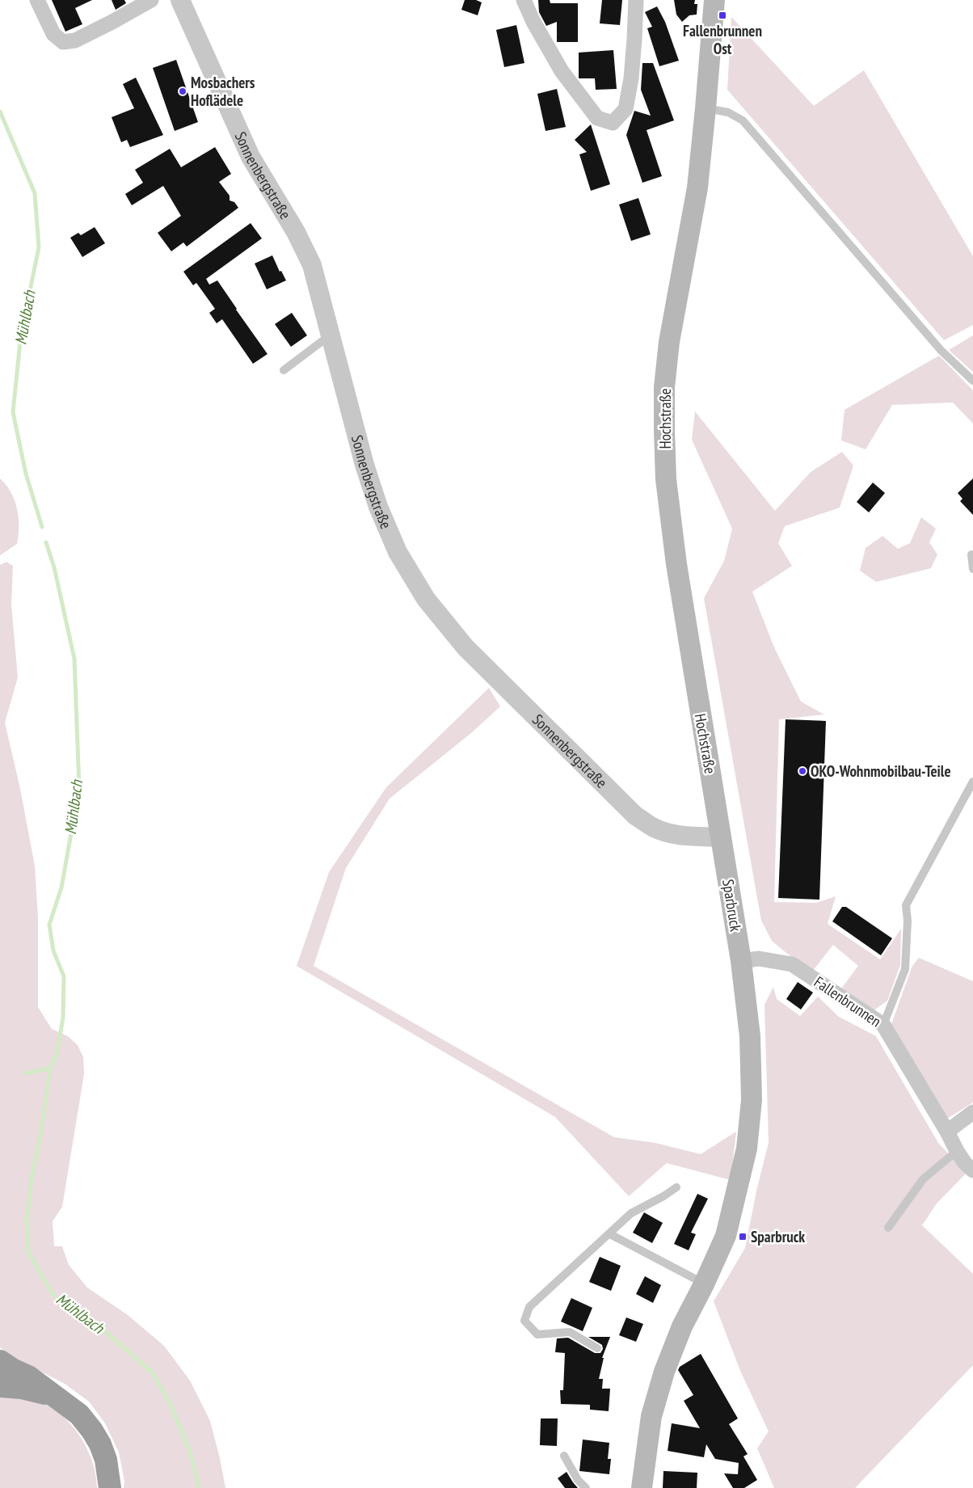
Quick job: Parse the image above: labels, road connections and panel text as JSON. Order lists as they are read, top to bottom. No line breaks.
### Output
{"streets":{"main road":["Hochstraße","Sparbruck"],"street":["Sonnenbergstraße","Fallenbrunnen"]},"crossings":[["Sonnenbergstraße","Hochstraße"],["Sonnenbergstraße","Sparbruck"],["Hochstraße","Sparbruck"],["Sparbruck","Fallenbrunnen"]],"water":["Mühlbach"],"places":{"transit":["Fallenbrunnen Ost","Sparbruck"],"other":["Mosbachers Hoflädele","OKO-Wohnmobilbau-Teile"]}}
